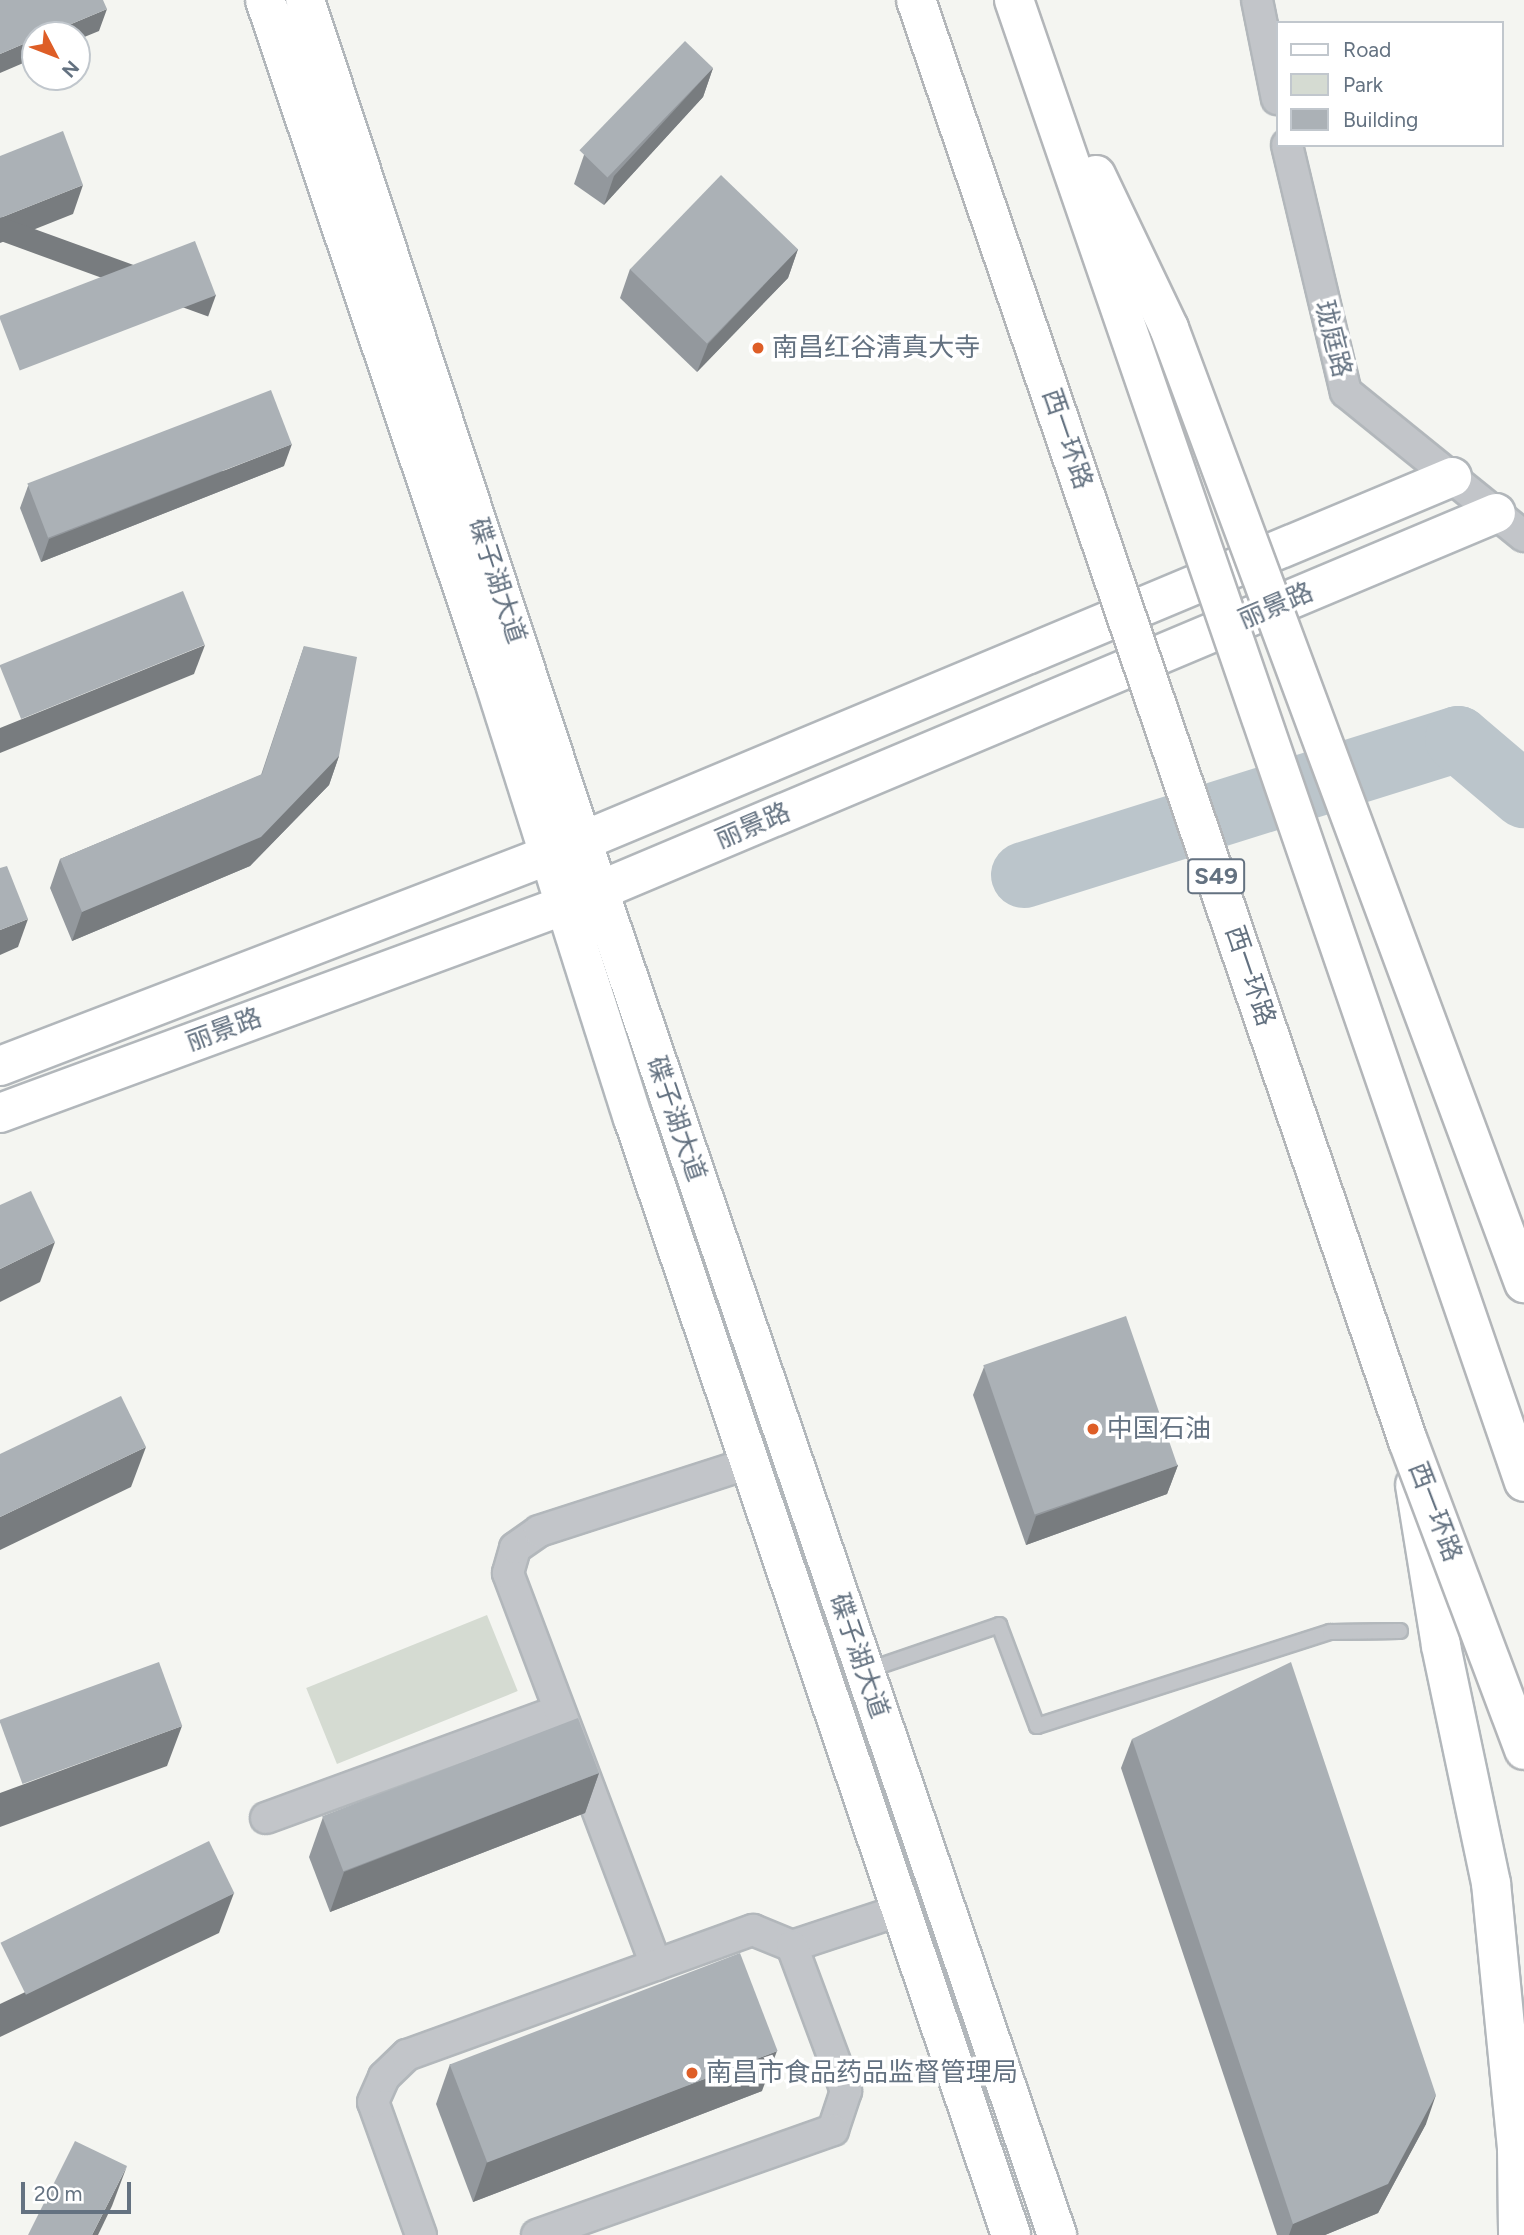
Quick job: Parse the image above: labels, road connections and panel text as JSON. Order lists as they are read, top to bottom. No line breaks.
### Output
{"streets":{"main road":["西一环路","碟子湖大道","丽景路","S49"],"street":["珑庭路"]},"crossings":[["珑庭路","丽景路"],["碟子湖大道","丽景路"]],"places":["南昌红谷清真大寺","中国石油","南昌市食品药品监督管理局"],"legend":["Road","Park","Building"],"scale_bar":"20 m","north":"bottom right"}
